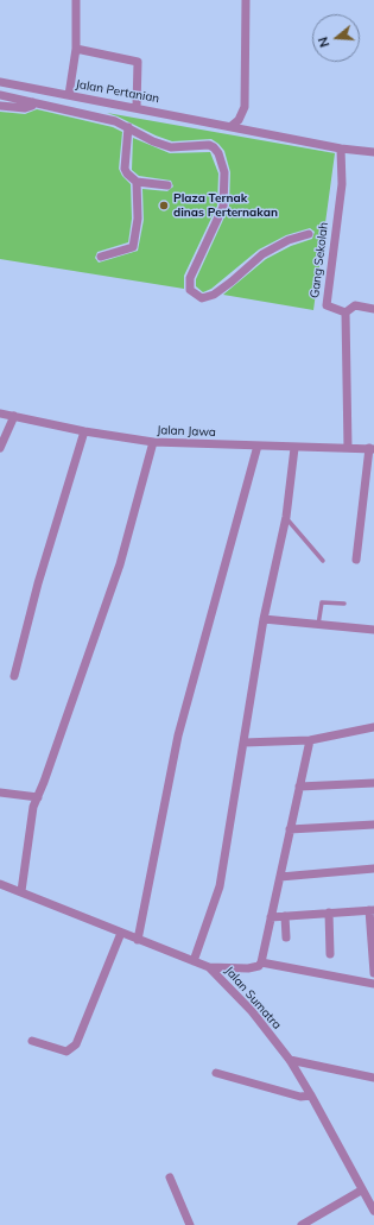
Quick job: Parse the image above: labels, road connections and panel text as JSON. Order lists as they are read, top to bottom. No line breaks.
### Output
{"streets":{"street":["Jalan Pertanian","Gang Sekolah","Jalan Jawa","Jalan Sumatra"]},"crossings":[["Jalan Pertanian","Gang Sekolah"]],"places":["Plaza Ternak dinas Perternakan"],"north":"left"}
